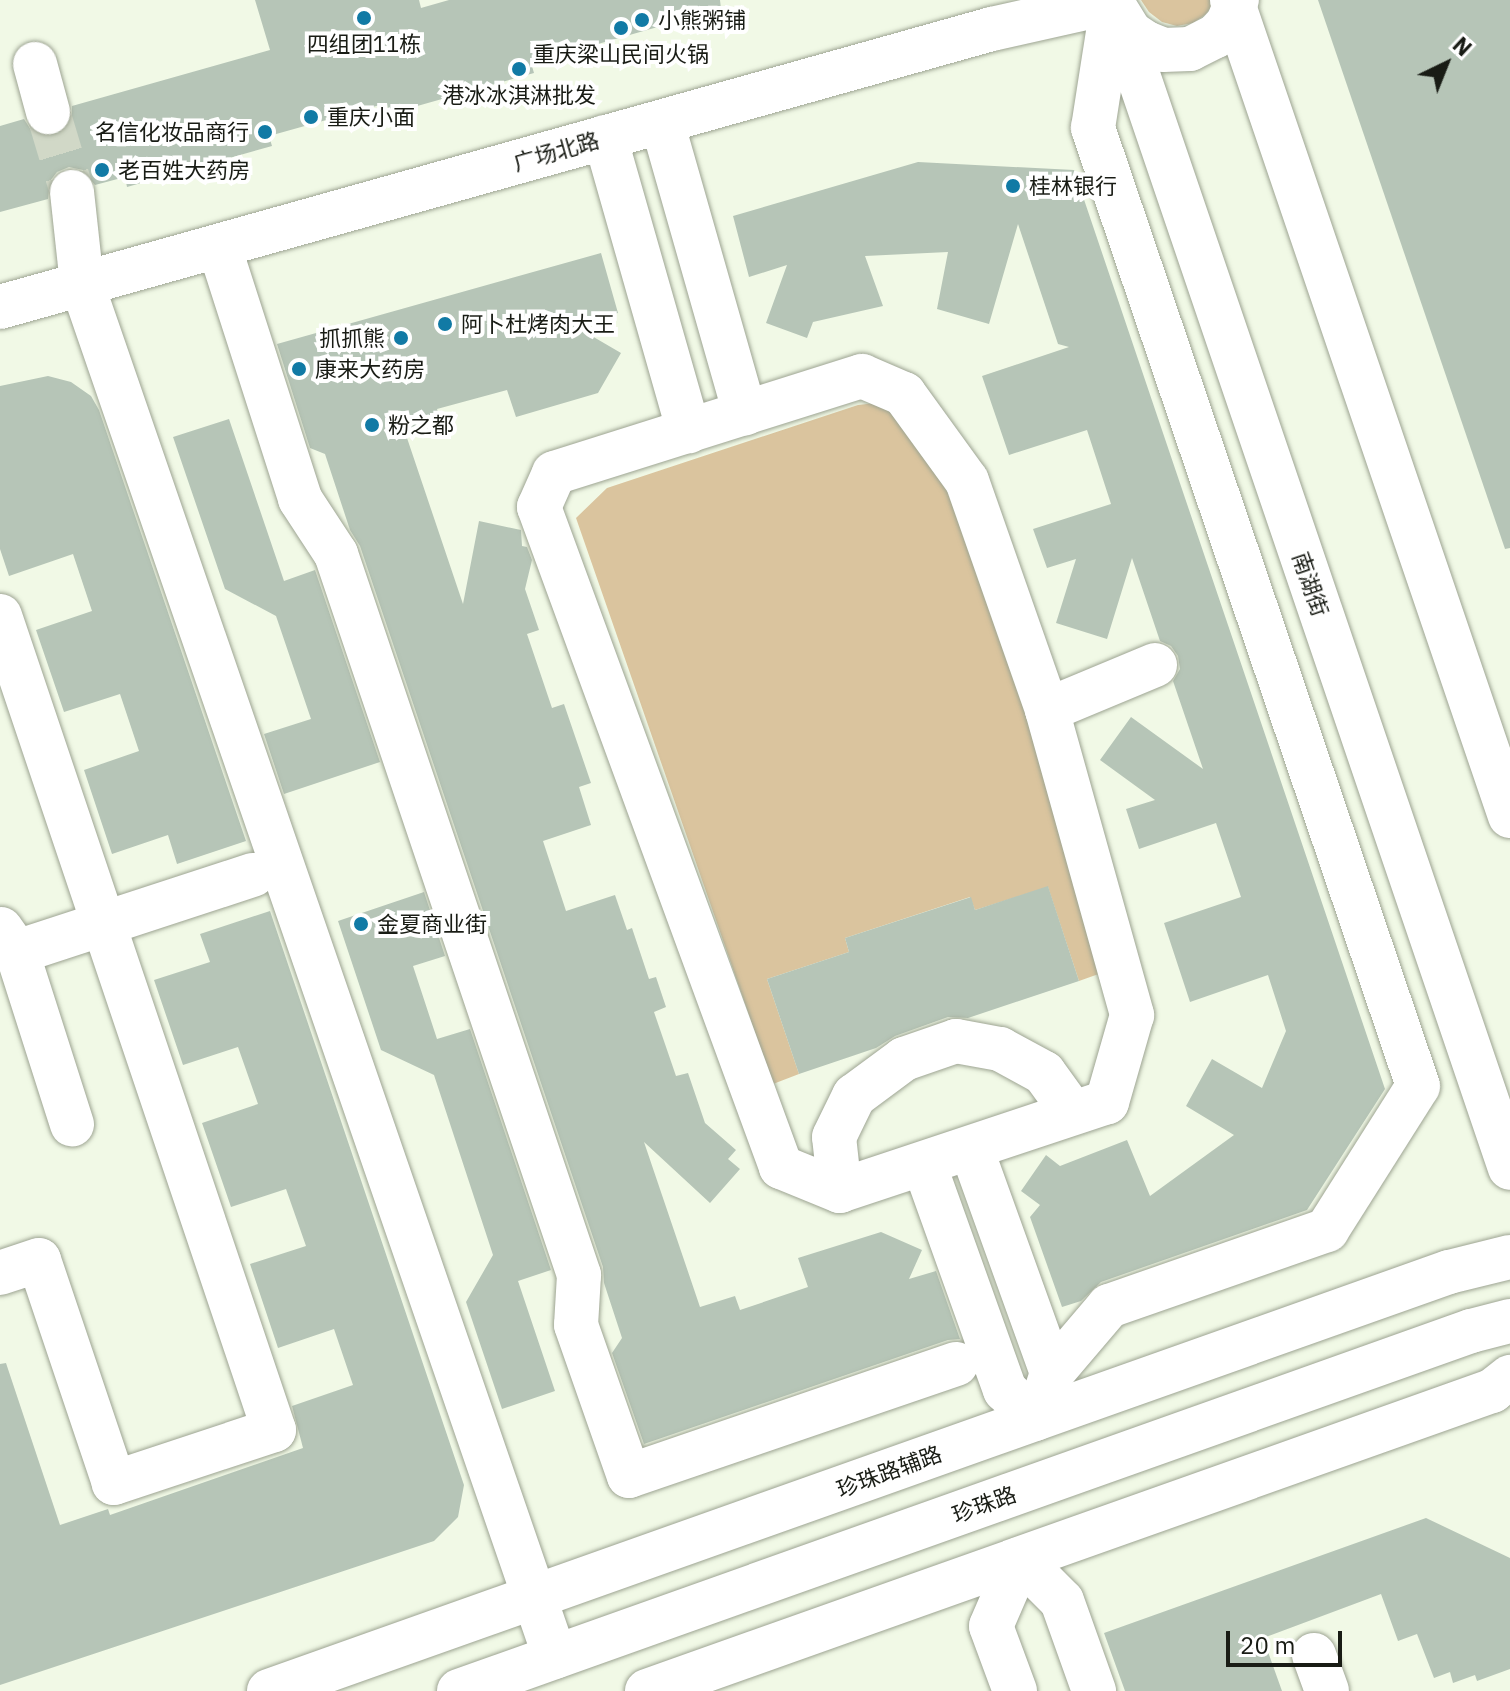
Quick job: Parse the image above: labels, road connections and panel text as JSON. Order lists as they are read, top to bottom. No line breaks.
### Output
{"streets":{"street":["广场北路","南湖街","珍珠路辅路","珍珠路"]},"crossings":[["广场北路","南湖街"]],"places":["四组团11栋","小熊粥铺","重庆梁山民间火锅","港冰冰淇淋批发","重庆小面","名信化妆品商行","老百姓大药房","桂林银行","阿卜杜烤肉大王","抓抓熊","康来大药房","粉之都","金夏商业街"],"scale_bar":"20 m","north":"top right"}
